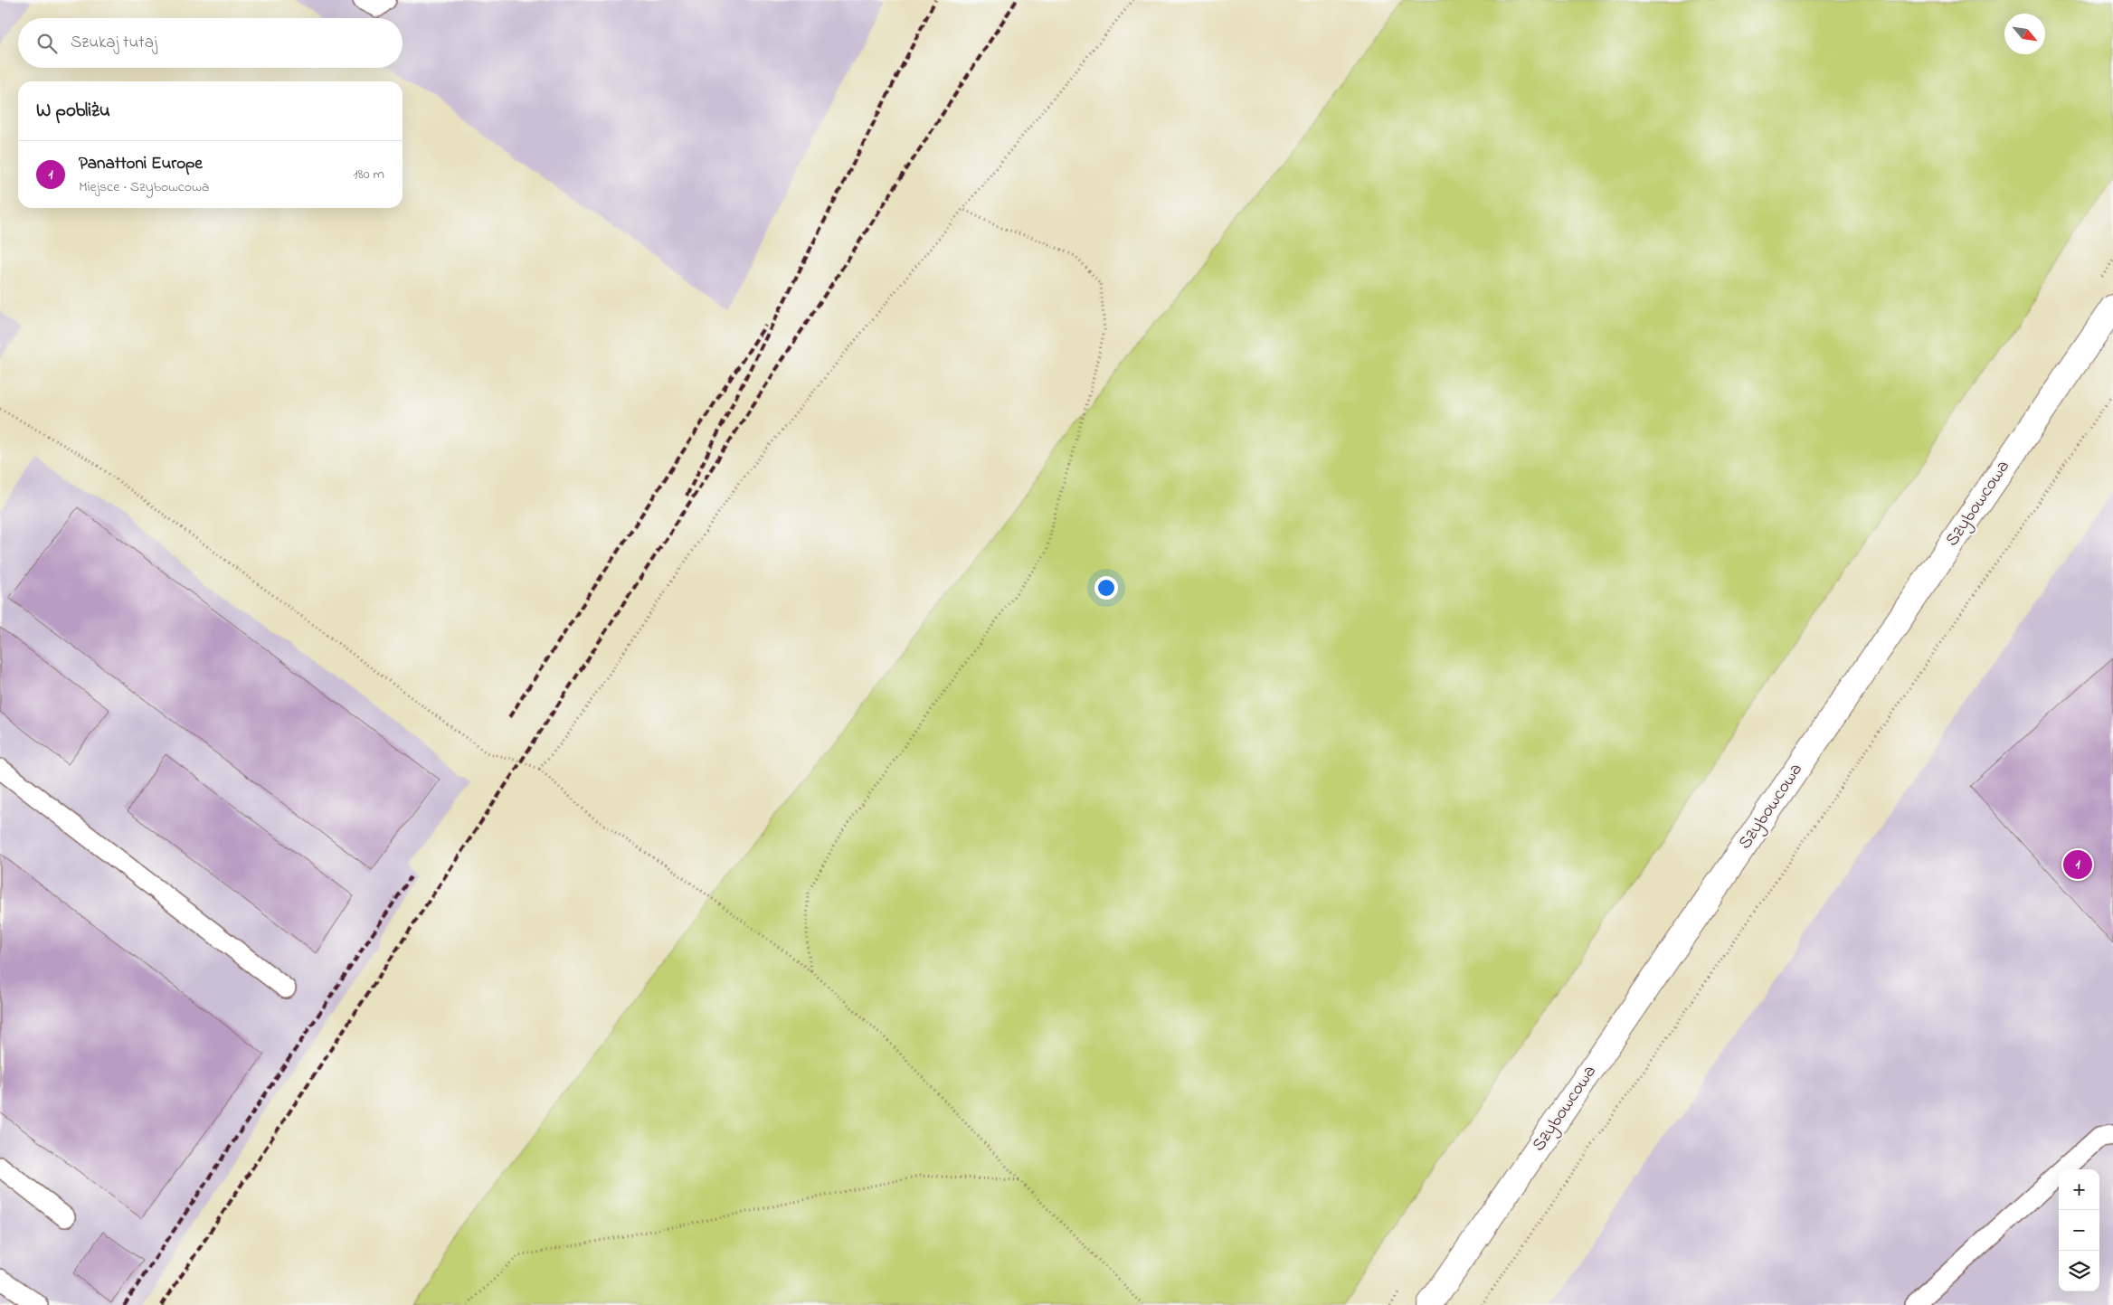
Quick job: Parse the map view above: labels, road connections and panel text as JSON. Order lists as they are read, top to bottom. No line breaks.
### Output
{"streets":{"street":["Szybowcowa"]},"north":"bottom right","page":{"search":"Szukaj tutaj","heading":"W pobliżu","list":[{"mark":"1","name":"Panattoni Europe","note":"Miejsce · Szybowcowa","value":"180 m"}],"pins":"1","map_buttons":["+","−"]}}
